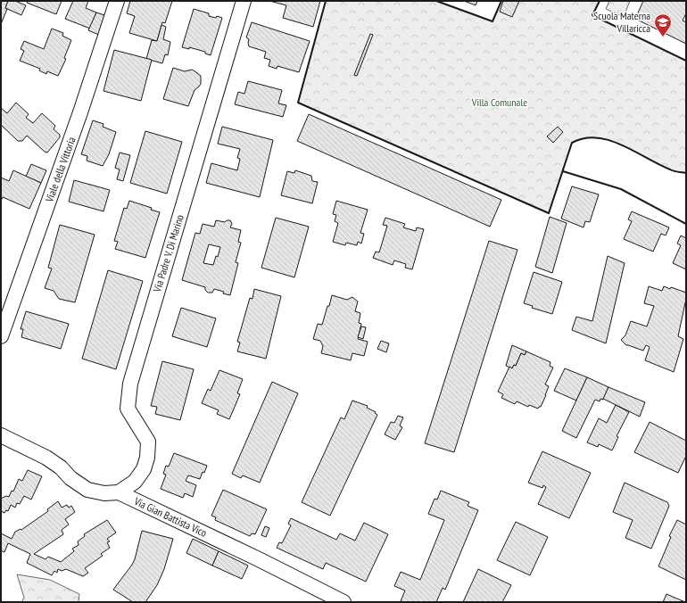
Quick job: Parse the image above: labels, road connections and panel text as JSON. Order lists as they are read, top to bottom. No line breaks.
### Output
{"streets":{"street":["Viale della Vittoria","Via Padre V. Di Marino","Via Gian Battista Vico"]},"crossings":[["Via Padre V. Di Marino","Via Gian Battista Vico"]],"parks":["Villa Comunale"],"places":{"school or university":["Scuola Materna Villaricca"]}}
